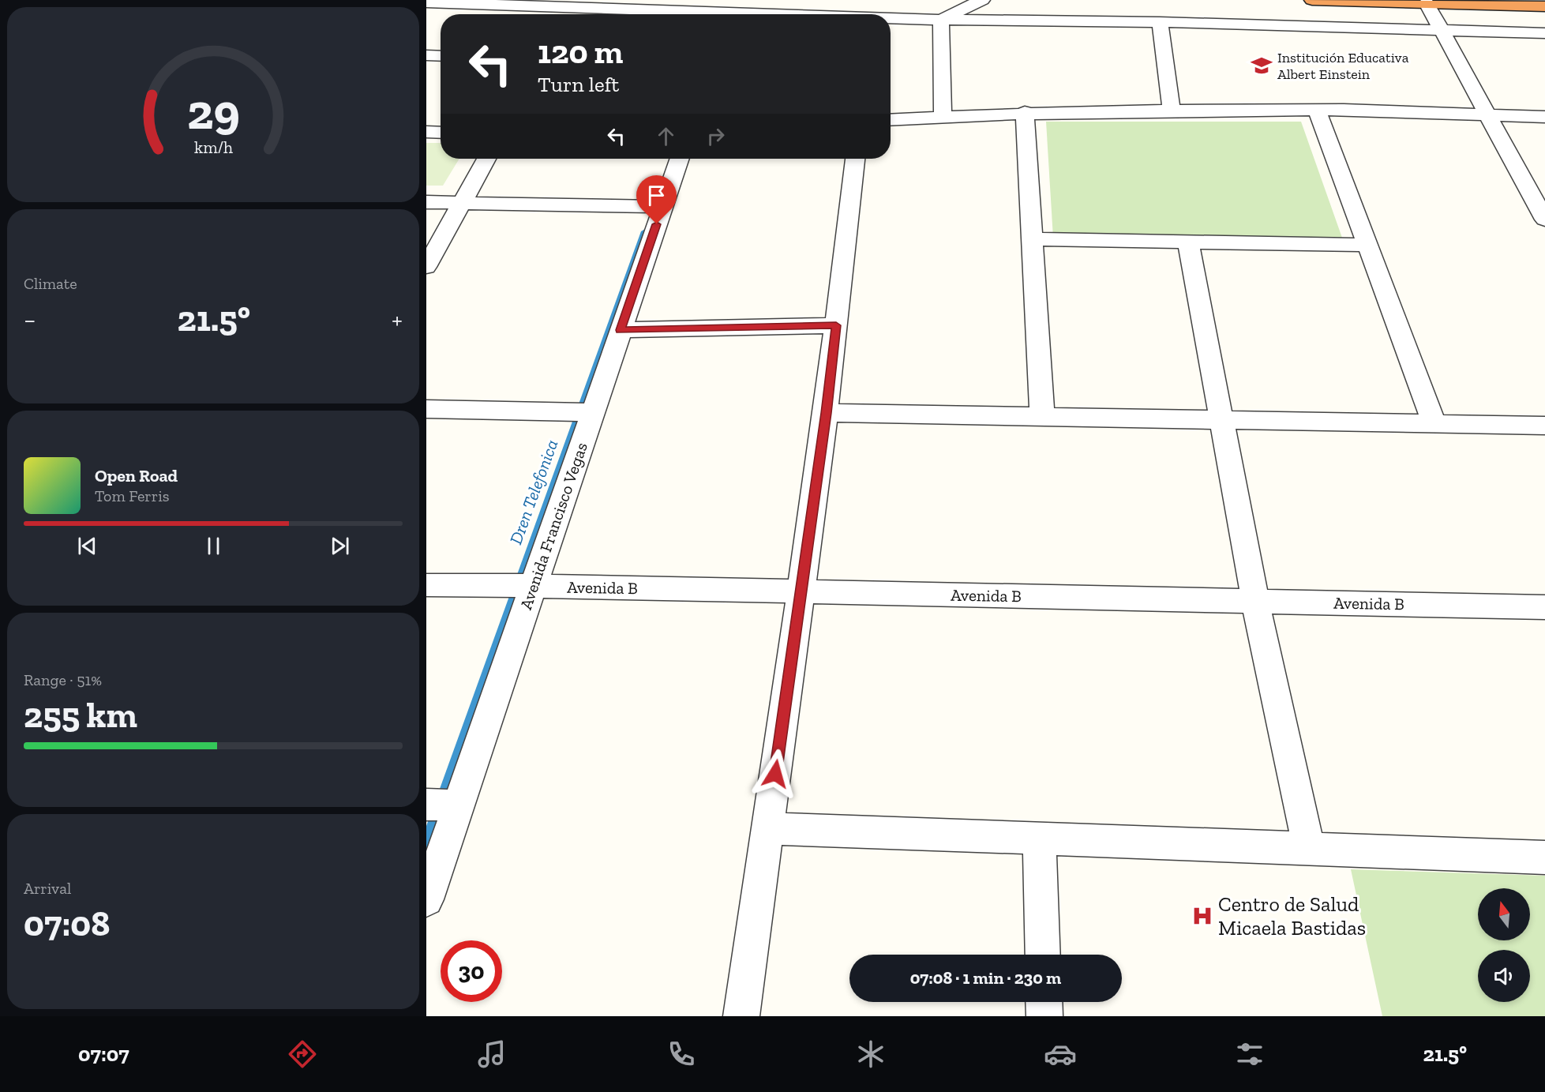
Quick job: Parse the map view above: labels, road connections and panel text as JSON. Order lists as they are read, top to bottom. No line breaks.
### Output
{"streets":{"street":["Avenida Francisco Vegas","Avenida B"]},"crossings":[["Avenida Francisco Vegas","Avenida B"]],"water":["Dren Telefonica"],"places":{"school or university":["Institución Educativa Albert Einstein"],"hospital":["Centro de Salud Micaela Bastidas"]},"north":"top","page":{"turn":["120 m","Turn left"],"tile":["Climate",["Range · 51%","255 km"],["Arrival","07:08"]],"heat":["−","21.5°","+"],"song":["Open Road","Tom Ferris"],"limit":"30","trip":"07:08 · 1 min · 230 m","tabs":["07:07","21.5°"],"gauge":["29","km/h"]}}
